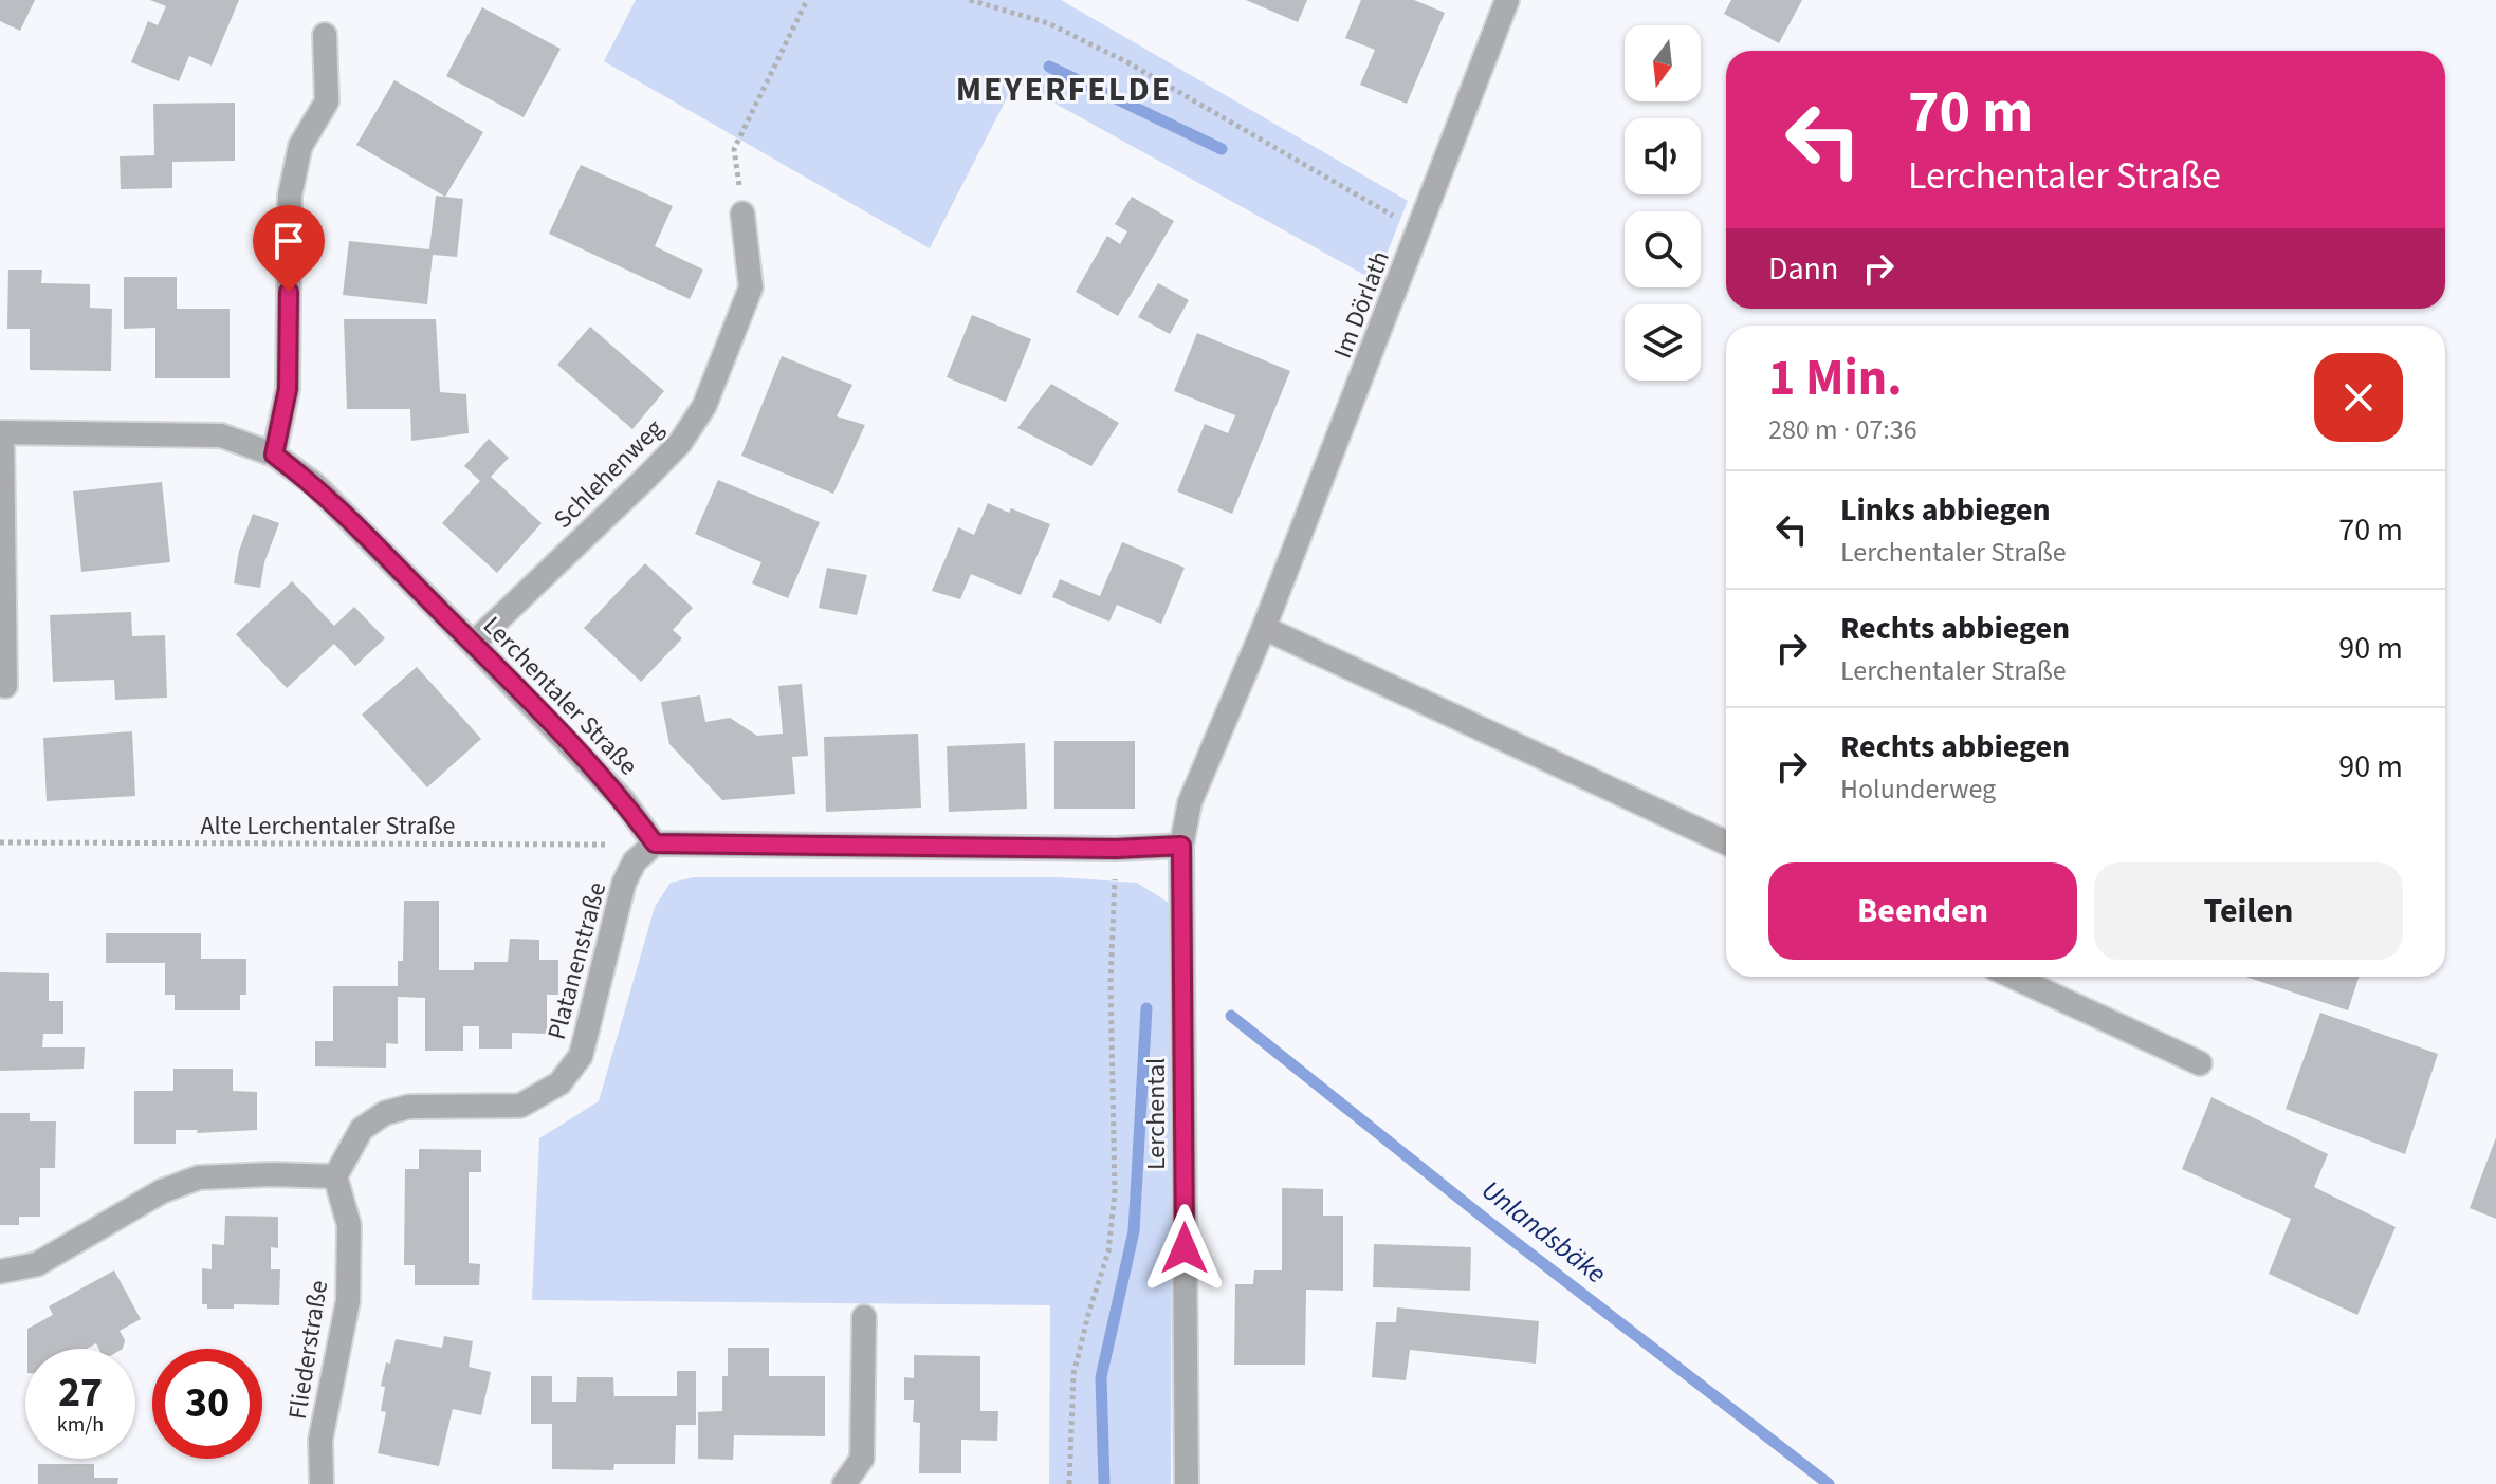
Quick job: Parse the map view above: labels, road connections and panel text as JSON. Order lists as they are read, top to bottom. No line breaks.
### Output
{"streets":{"street":["Im Dörlath","Schlehenweg","Lerchentaler Straße","Platanenstraße","Lerchental","Fliederstraße"],"path":["Alte Lerchentaler Straße"]},"crossings":[["Im Dörlath","Lerchental"],["Schlehenweg","Lerchentaler Straße"],["Lerchentaler Straße","Alte Lerchentaler Straße"],["Lerchentaler Straße","Platanenstraße"],["Alte Lerchentaler Straße","Platanenstraße"],["Platanenstraße","Fliederstraße"]],"districts":["MEYERFELDE"],"water":["Unlandsbäke"],"north":"bottom","page":{"turn":["70 m","Lerchentaler Straße"],"then":"Dann","heading":["1 Min.","280 m · 07:36"],"list":[{"name":"Links abbiegen","note":"Lerchentaler Straße","value":"70 m"},{"name":"Rechts abbiegen","note":"Lerchentaler Straße","value":"90 m"},{"name":"Rechts abbiegen","note":"Holunderweg","value":"90 m"}],"buttons":["Beenden","Teilen"],"speed":"27 km/h","limit":"30"}}
